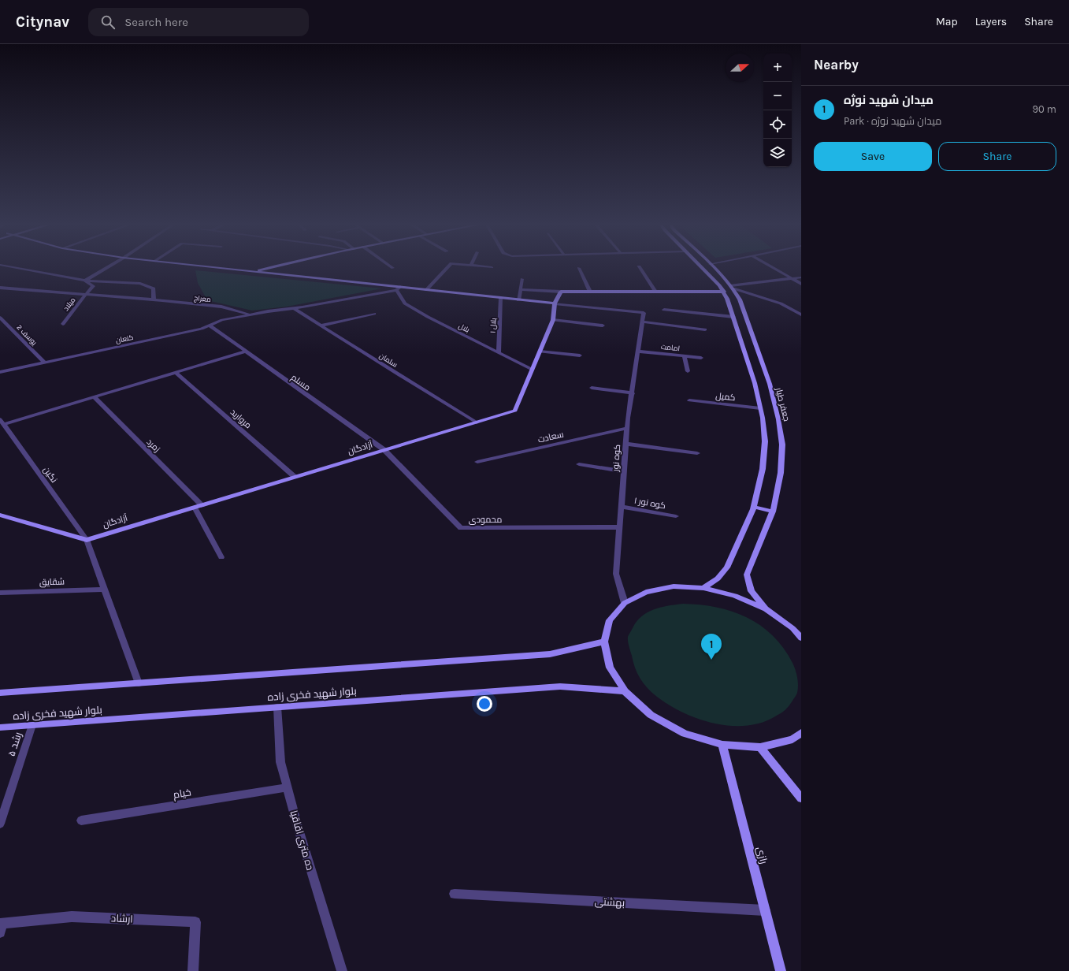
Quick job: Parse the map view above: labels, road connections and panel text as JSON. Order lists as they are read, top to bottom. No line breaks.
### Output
{"streets":{"main road":["جعفر طیار","آزادگان","بلوار شهید فخری زاده","رازی"],"street":["معراج","میلاد","بلال ۱","بلال","یوسف 2","کنعان","امامت","سلمان","مسلم","کمیل","مروارید","سعادت","زمرد","کوه نور","نگین","کوه نور ۱","محمودی","شقایق","رشد ۵","خیام","ده متری اقاقیا","بهشتی","ارشاد"]},"crossings":[["معراج","میلاد"],["معراج","بلال"],["معراج","کنعان"],["معراج","سلمان"],["بلال ۱","بلال"],["بلال","آزادگان"],["یوسف 2","کنعان"],["کنعان","مسلم"],["امامت","کوه نور"],["سلمان","آزادگان"],["مسلم","آزادگان"],["مسلم","محمودی"],["مروارید","آزادگان"],["سعادت","کوه نور"],["زمرد","آزادگان"],["آزادگان","کوه نور"],["آزادگان","نگین"],["آزادگان","محمودی"],["کوه نور","کوه نور ۱"],["کوه نور","محمودی"],["بلوار شهید فخری زاده","رشد ۵"],["بلوار شهید فخری زاده","ده متری اقاقیا"],["خیام","ده متری اقاقیا"],["رازی","بهشتی"]],"north":"right","page":{"header":"Citynav","search":"Search here","nav":["Map","Layers","Share"],"heading":"Nearby","map_buttons":["+","−"],"list":[{"mark":"1","name":"میدان شهید نوژه","note":"Park · میدان شهید نوژه","value":"90 m"}],"buttons":["Save","Share"],"pins":"1"}}
